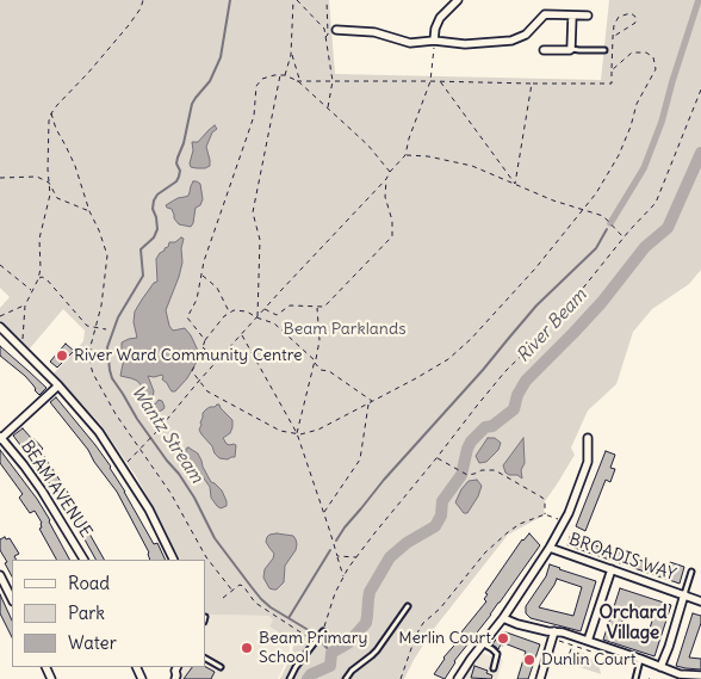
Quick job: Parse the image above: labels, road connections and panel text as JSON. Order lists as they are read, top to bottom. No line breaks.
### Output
{"streets":{"street":["BEAM AVENUE","BROADIS WAY"]},"districts":["Orchard Village"],"water":["River Beam","Wantz Stream"],"parks":["Beam Parklands"],"places":["River Ward Community Centre","Merlin Court","Beam Primary School","Dunlin Court"],"legend":["Road","Park","Water"]}
